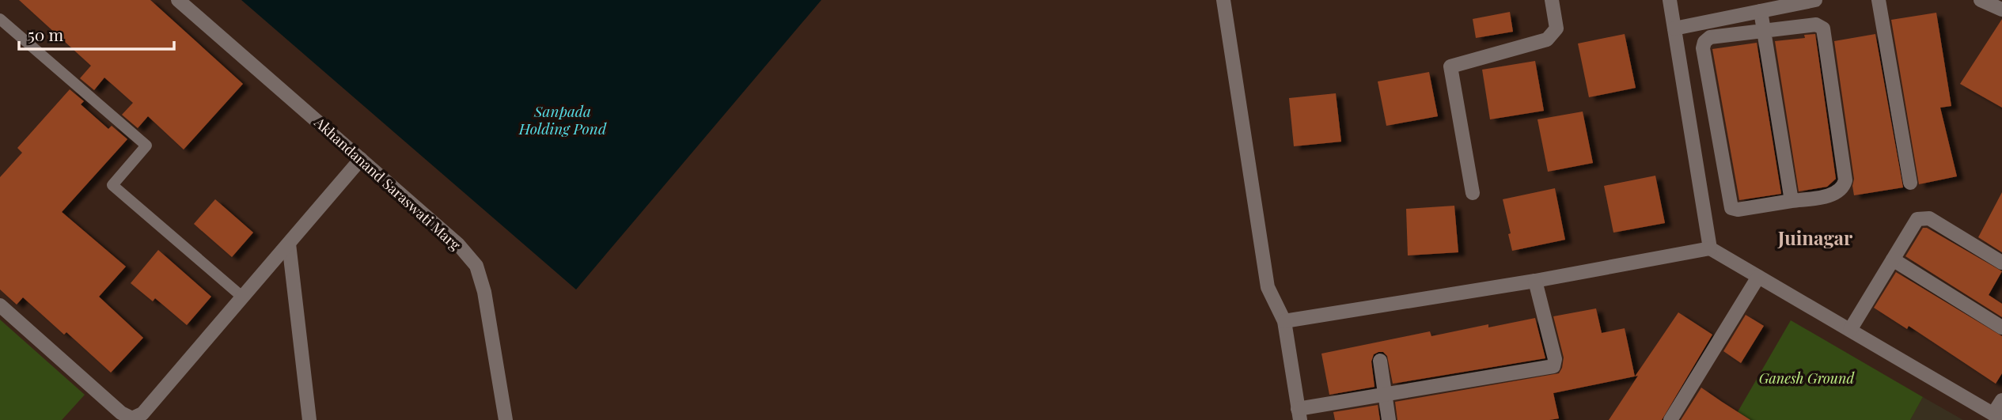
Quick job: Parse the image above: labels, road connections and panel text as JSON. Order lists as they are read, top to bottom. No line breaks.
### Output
{"streets":{"street":["Akhandanand Saraswati Marg"]},"districts":["Juinagar"],"water":["Sanpada Holding Pond"],"parks":["Ganesh Ground"],"scale_bar":"50 m"}
